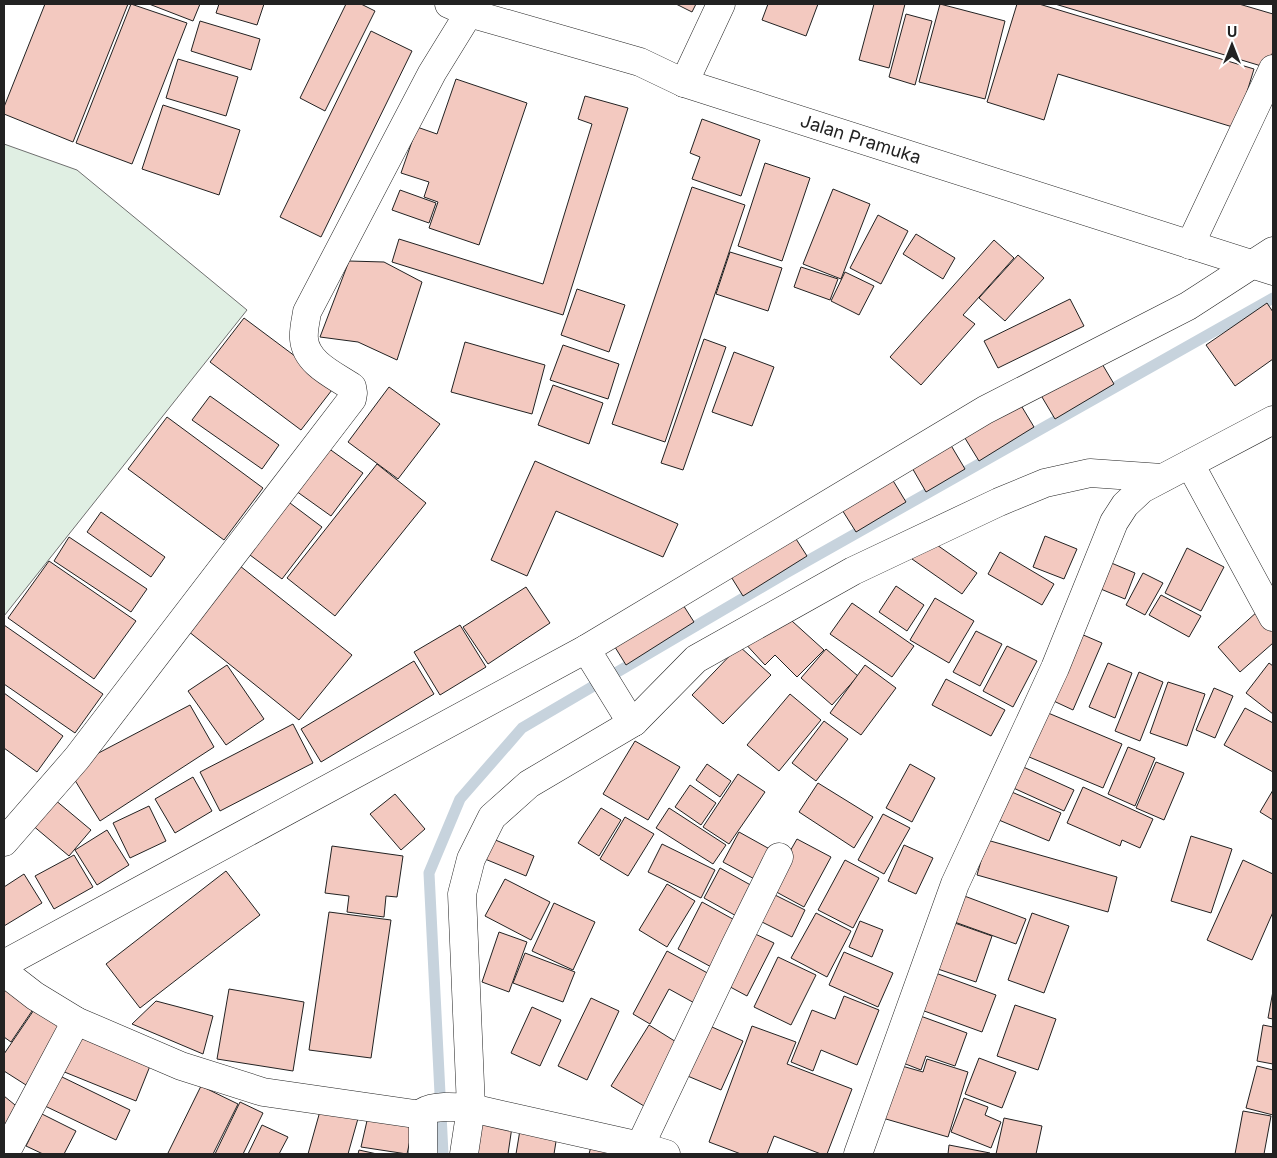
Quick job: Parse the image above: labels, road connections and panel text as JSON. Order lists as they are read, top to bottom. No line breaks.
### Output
{"streets":{"street":["Jalan Pramuka"]},"north":"top"}
